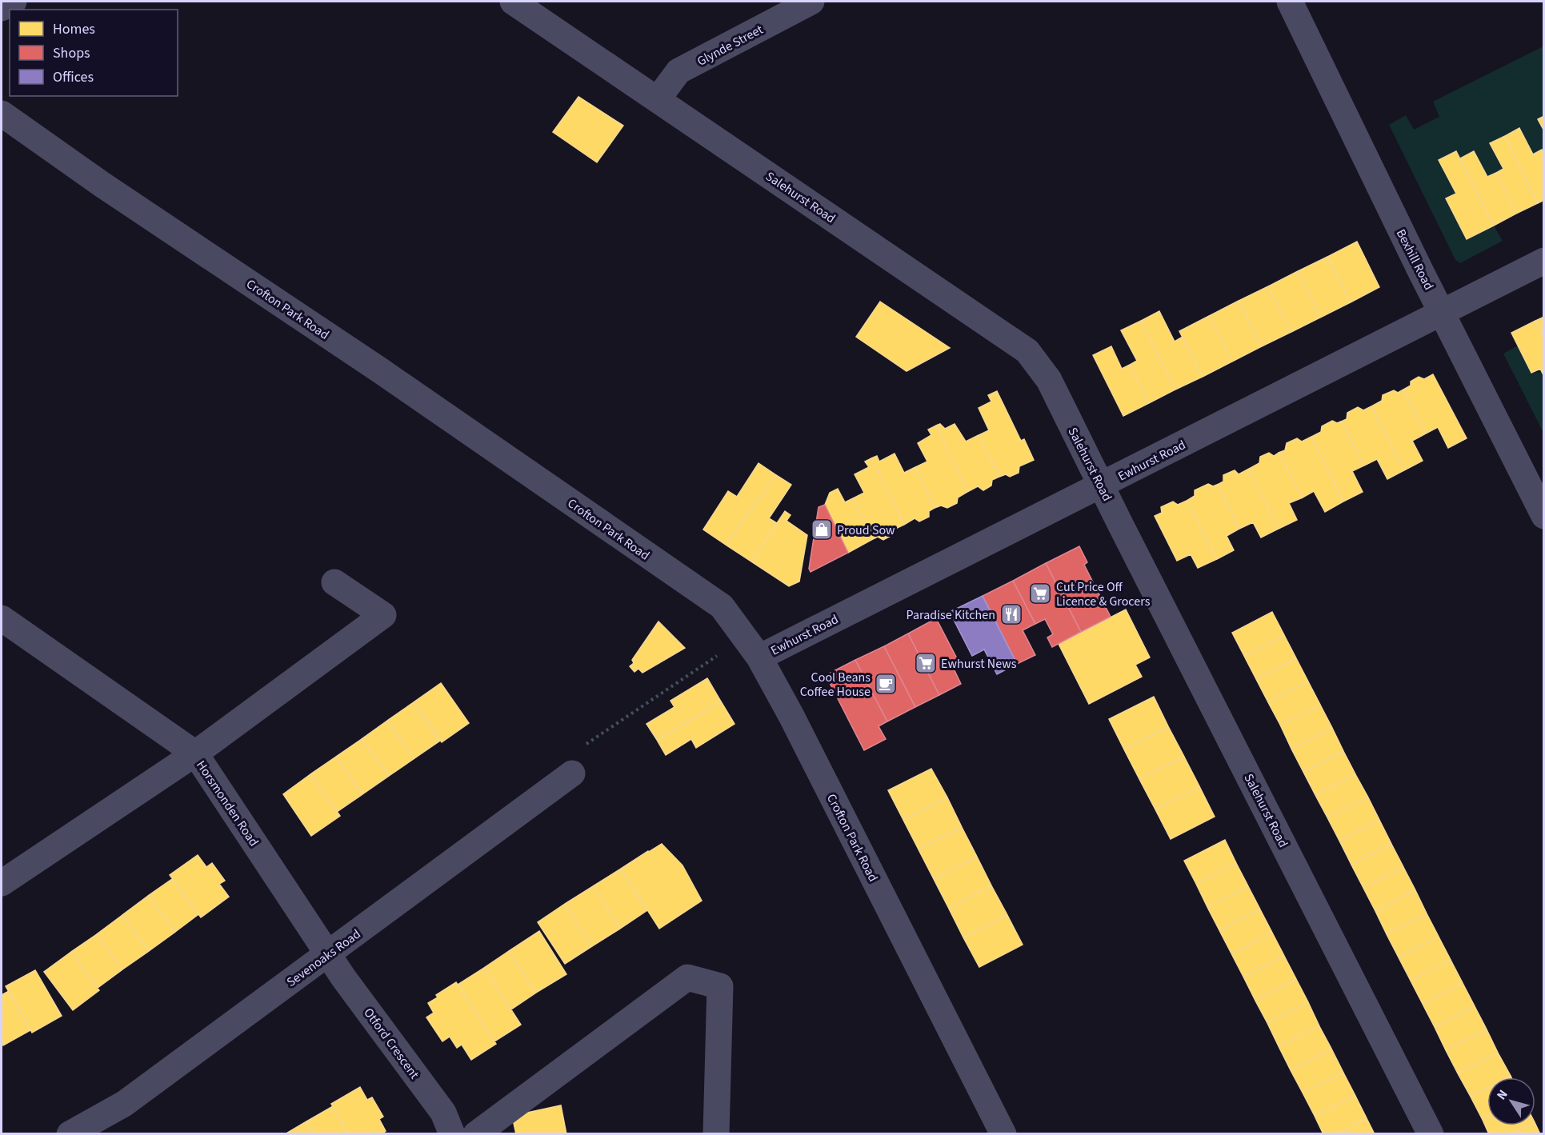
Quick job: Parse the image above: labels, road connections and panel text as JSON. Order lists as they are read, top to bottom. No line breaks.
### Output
{"streets":{"street":["Glynde Street","Salehurst Road","Bexhill Road","Crofton Park Road","Ewhurst Road","Horsmonden Road","Sevenoaks Road","Otford Crescent"]},"crossings":[["Glynde Street","Salehurst Road"],["Salehurst Road","Ewhurst Road"],["Bexhill Road","Ewhurst Road"],["Crofton Park Road","Ewhurst Road"],["Horsmonden Road","Sevenoaks Road"],["Horsmonden Road","Otford Crescent"],["Sevenoaks Road","Otford Crescent"]],"places":{"shop":["Proud Sow"],"supermarket":["Cut Price Off Licence & Grocers","Ewhurst News"],"restaurant":["Paradise Kitchen"],"cafe":["Cool Beans Coffee House"]},"legend":["Homes","Shops","Offices"],"north":"top left"}
